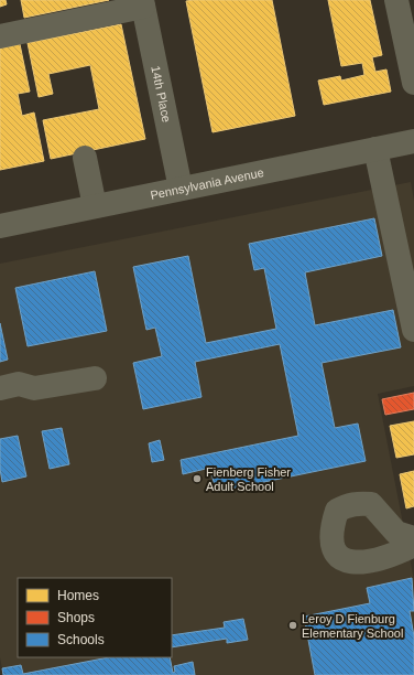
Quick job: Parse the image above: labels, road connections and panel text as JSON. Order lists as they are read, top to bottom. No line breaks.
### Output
{"streets":{"street":["14th Place","Pennsylvania Avenue"]},"crossings":[["14th Place","Pennsylvania Avenue"]],"places":["Fienberg Fisher Adult School","Leroy D Fienburg Elementary School"],"legend":["Homes","Shops","Schools"]}
